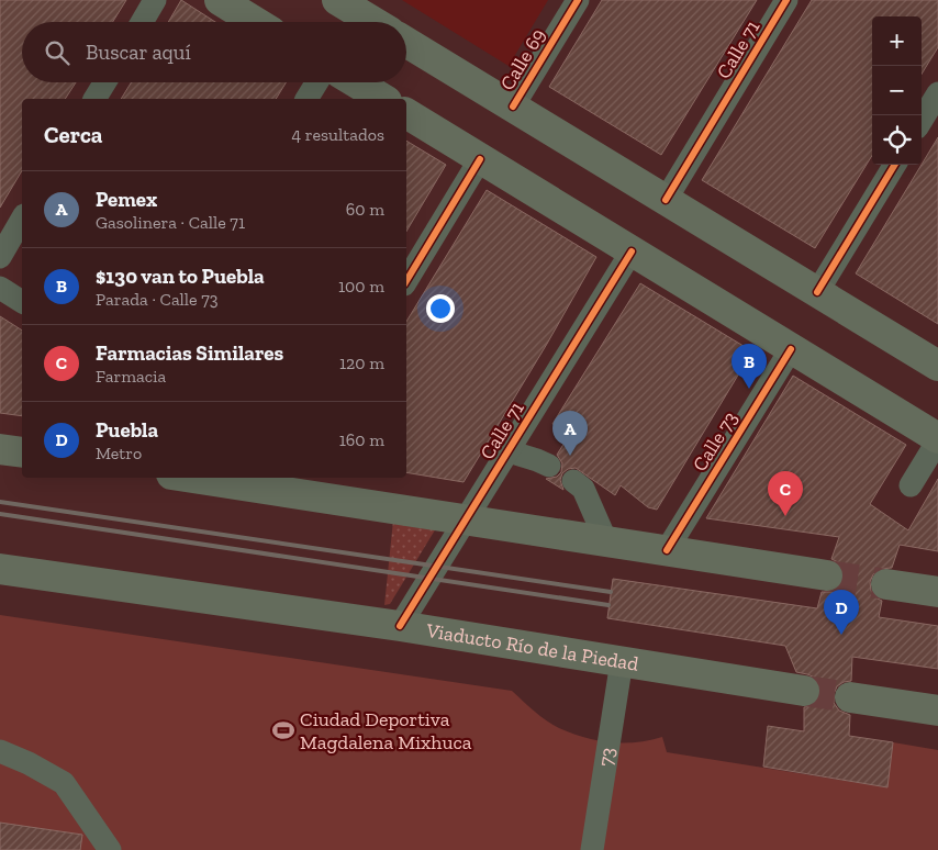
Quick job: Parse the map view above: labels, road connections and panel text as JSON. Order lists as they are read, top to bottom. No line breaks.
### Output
{"streets":{"main road":["Viaducto Río de la Piedad"],"street":["Calle 71","Calle 69","Calle 73","73"]},"crossings":[["Calle 71","Viaducto Río de la Piedad"],["Viaducto Río de la Piedad","73"]],"places":{"sports":["Ciudad Deportiva Magdalena Mixhuca"]},"page":{"map_buttons":["+","−"],"search":"Buscar aquí","heading":["Cerca","4 resultados"],"list":[{"mark":"A","name":"Pemex","note":"Gasolinera · Calle 71","value":"60 m"},{"mark":"B","name":"$130 van to Puebla","note":"Parada · Calle 73","value":"100 m"},{"mark":"C","name":"Farmacias Similares","note":"Farmacia","value":"120 m"},{"mark":"D","name":"Puebla","note":"Metro","value":"160 m"}],"pins":["B","A","C","D"]}}
